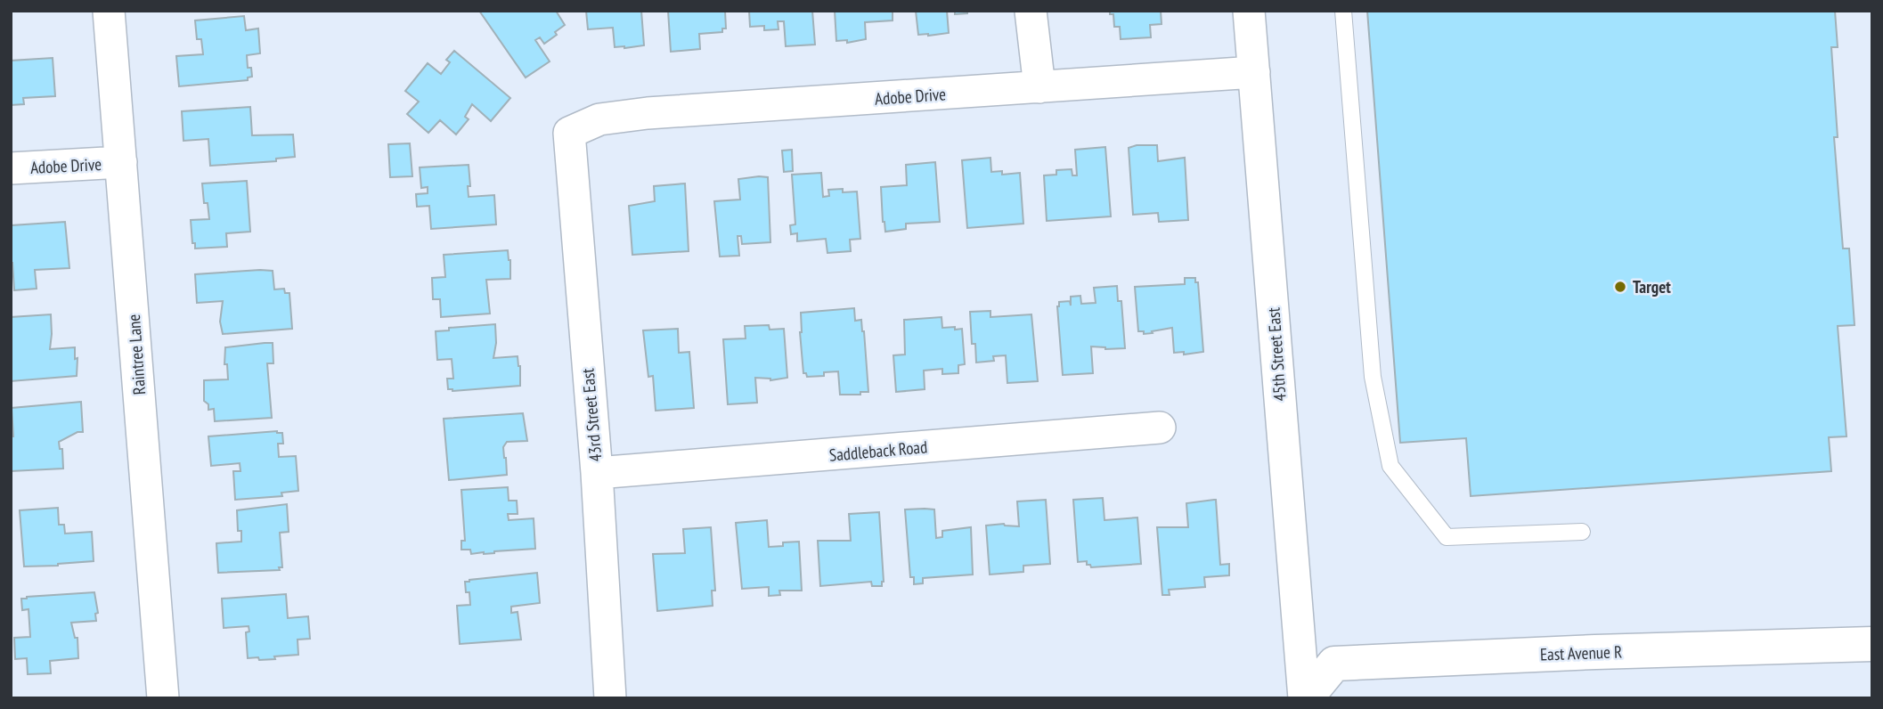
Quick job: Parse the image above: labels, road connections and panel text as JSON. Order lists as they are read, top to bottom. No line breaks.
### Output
{"streets":{"main road":["East Avenue R"],"street":["Adobe Drive","Raintree Lane","45th Street East","43rd Street East","Saddleback Road"]},"crossings":[["Adobe Drive","Raintree Lane"],["Adobe Drive","45th Street East"],["Adobe Drive","43rd Street East"],["45th Street East","East Avenue R"],["43rd Street East","Saddleback Road"]],"places":["Target"]}
